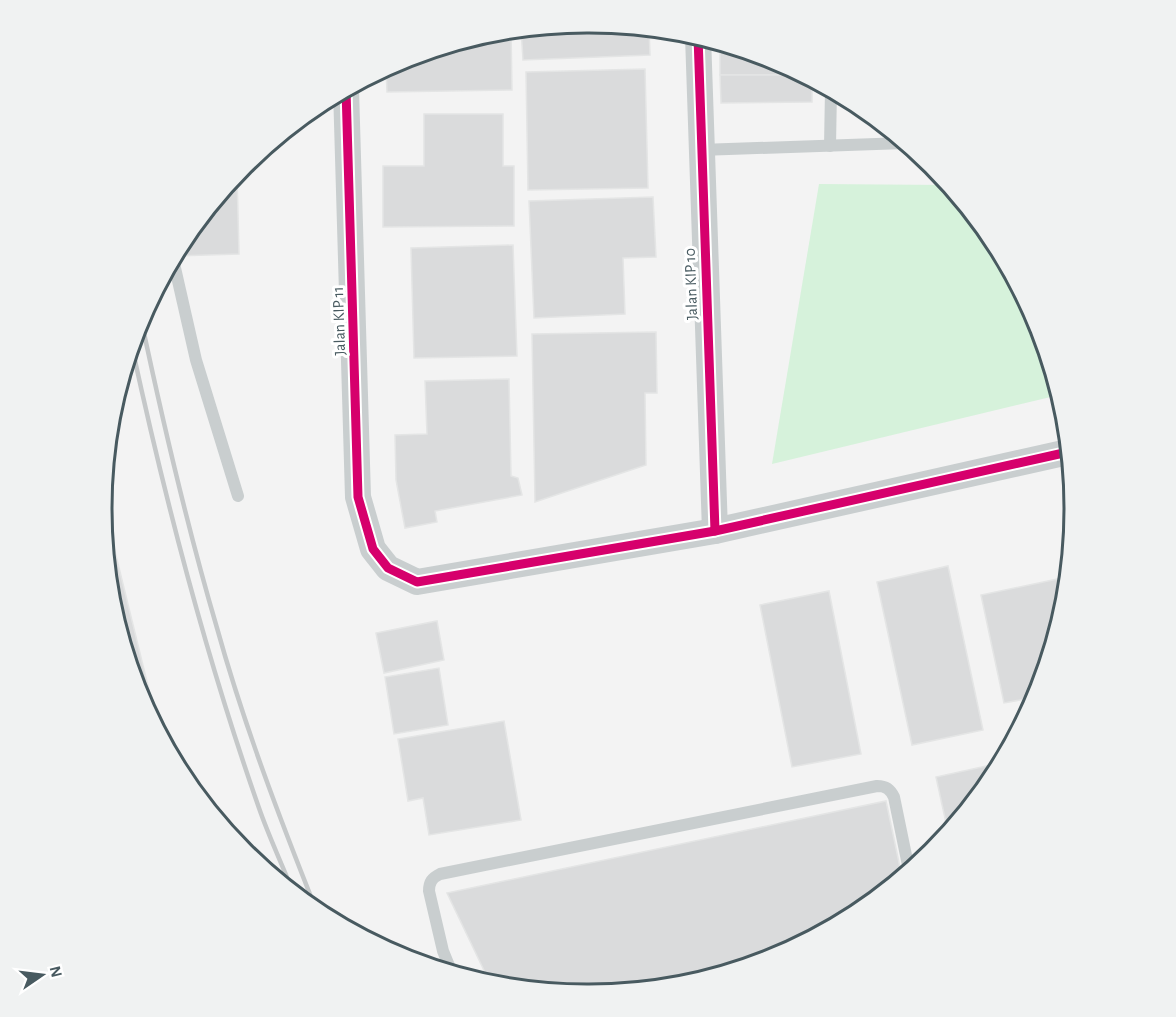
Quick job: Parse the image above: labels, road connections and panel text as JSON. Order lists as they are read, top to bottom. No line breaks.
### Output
{"streets":{"street":["Jalan KIP 10","Jalan KIP 11"]},"crossings":[["Jalan KIP 10","Jalan KIP 11"]],"north":"right"}
